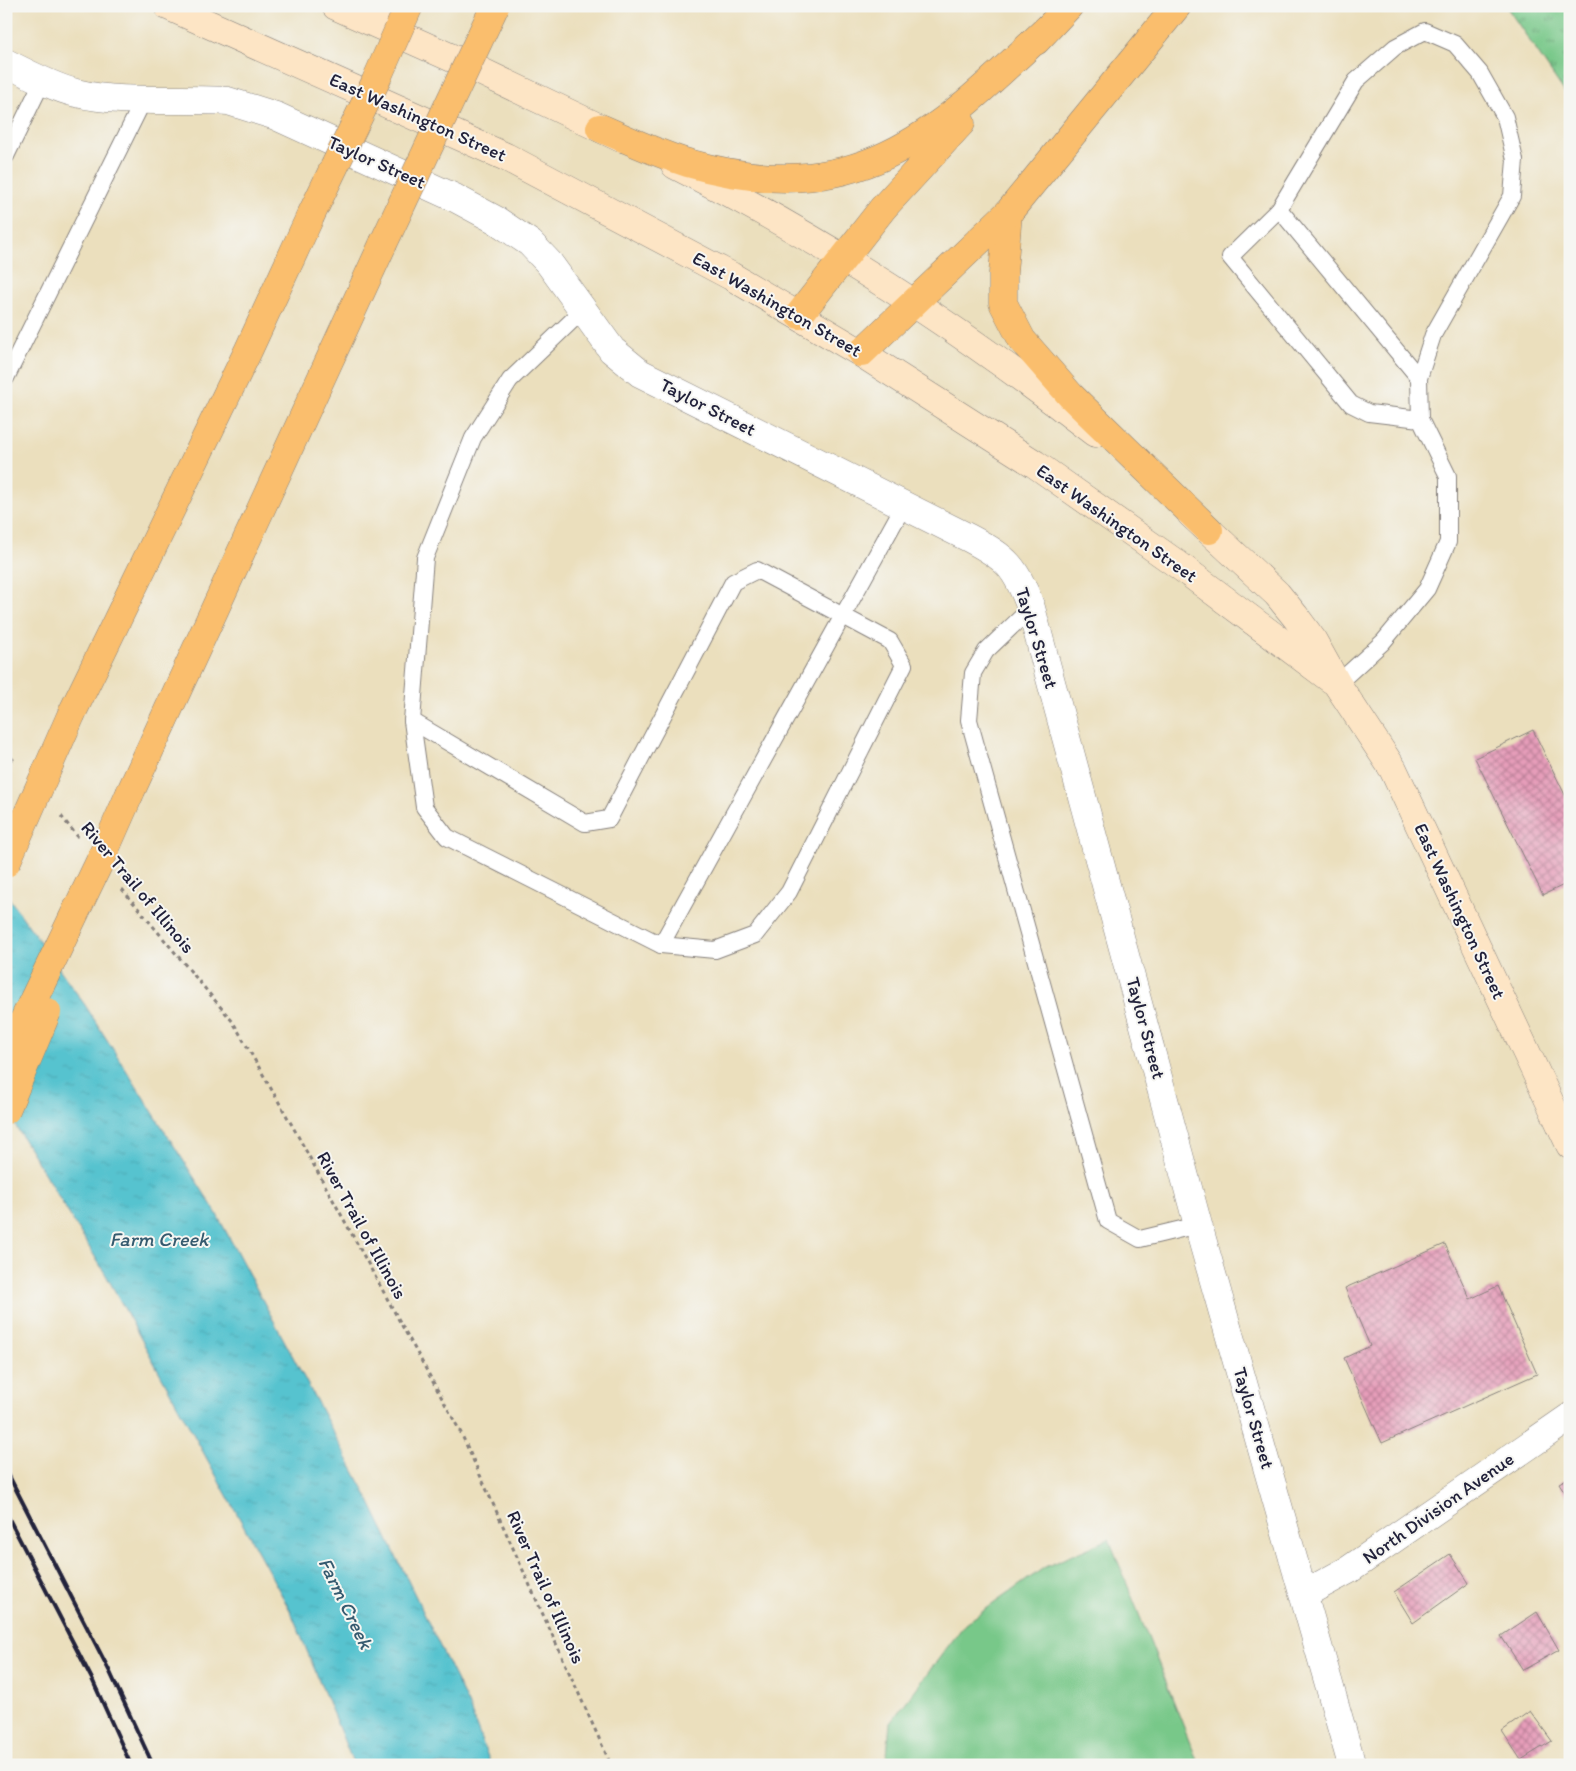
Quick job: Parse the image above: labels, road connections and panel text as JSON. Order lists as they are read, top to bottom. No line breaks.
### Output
{"streets":{"main road":["East Washington Street"],"street":["Taylor Street","North Division Avenue"],"path":["River Trail of Illinois"]},"crossings":[["Taylor Street","North Division Avenue"]],"water":["Farm Creek"]}
